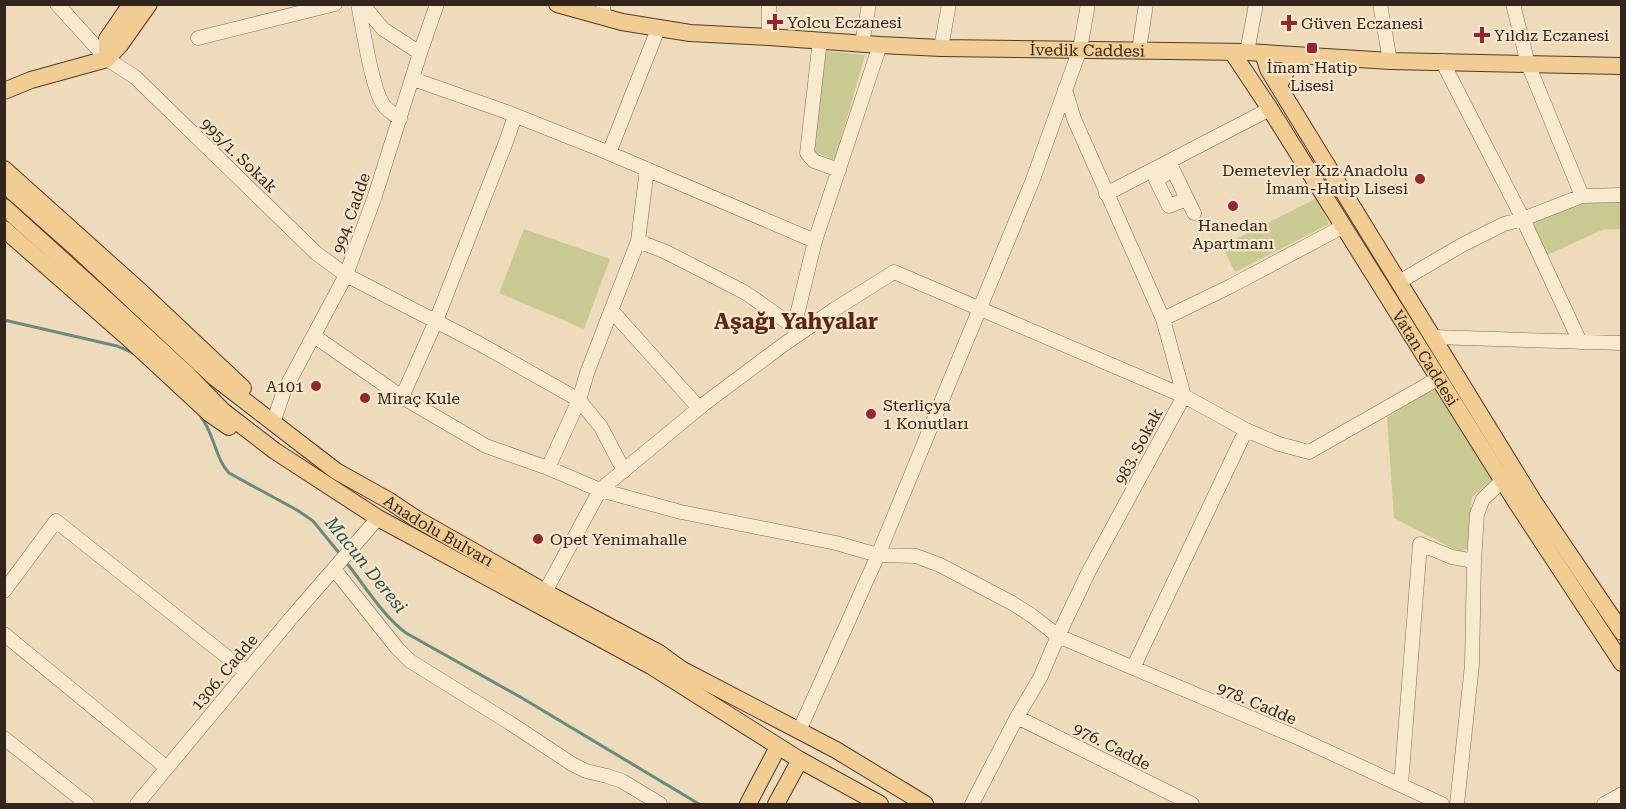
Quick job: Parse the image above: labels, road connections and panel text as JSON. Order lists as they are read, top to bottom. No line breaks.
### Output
{"streets":{"main road":["İvedik Caddesi","Vatan Caddesi","Anadolu Bulvarı"],"street":["995/1. Sokak","994. Cadde","983. Sokak","1306. Cadde","978. Cadde","976. Cadde"]},"crossings":[["İvedik Caddesi","Vatan Caddesi"],["995/1. Sokak","994. Cadde"],["994. Cadde","Anadolu Bulvarı"],["994. Cadde","978. Cadde"],["983. Sokak","978. Cadde"],["983. Sokak","976. Cadde"],["Anadolu Bulvarı","1306. Cadde"]],"districts":["Aşağı Yahyalar"],"water":["Macun Deresi"],"places":{"health":["Yolcu Eczanesi","Güven Eczanesi","Yıldız Eczanesi"],"transit":["İmam Hatip Lisesi"],"other":["Demetevler Kız Anadolu İmam-Hatip Lisesi","Hanedan Apartmanı","A101","Miraç Kule","Sterliçya 1 Konutları","Opet Yenimahalle"]}}
